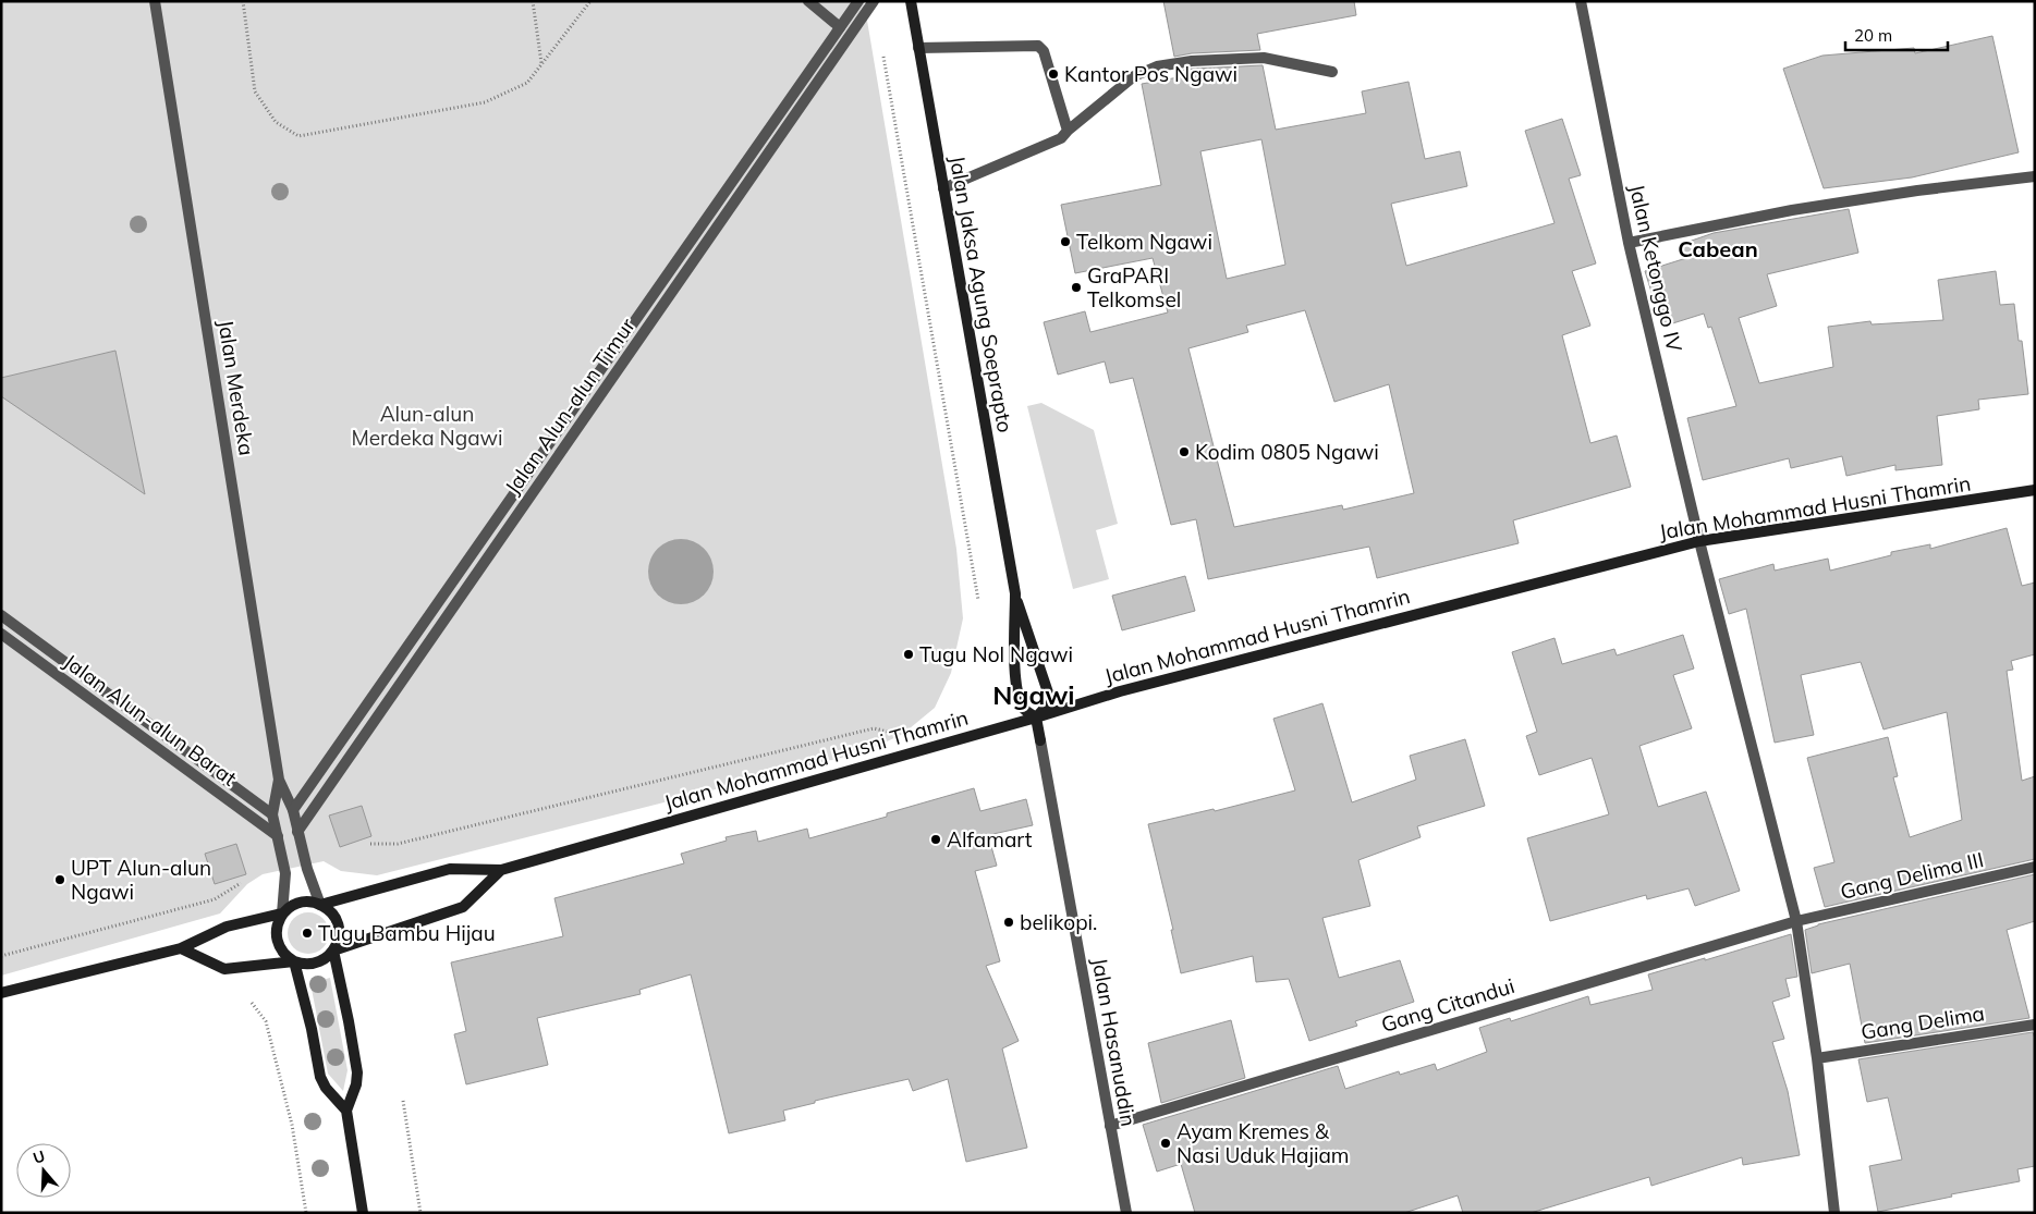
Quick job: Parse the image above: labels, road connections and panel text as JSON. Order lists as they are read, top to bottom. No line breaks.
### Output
{"streets":{"main road":["Jalan Jaksa Agung Soeprapto","Jalan Mohammad Husni Thamrin","Jalan Hasanuddin"],"street":["Jalan Ketonggo IV","Jalan Merdeka","Jalan Alun-alun Timur","Jalan Alun-alun Barat","Gang Delima III","Gang Citandui","Gang Delima"]},"crossings":[["Jalan Ketonggo IV","Jalan Mohammad Husni Thamrin"],["Jalan Ketonggo IV","Gang Delima III"],["Jalan Ketonggo IV","Gang Citandui"],["Jalan Ketonggo IV","Gang Delima"],["Jalan Mohammad Husni Thamrin","Jalan Hasanuddin"],["Gang Delima III","Gang Citandui"],["Gang Citandui","Jalan Hasanuddin"]],"districts":["Cabean","Ngawi"],"parks":["Alun-alun Merdeka Ngawi"],"places":["Kantor Pos Ngawi","Telkom Ngawi","GraPARI Telkomsel","Kodim 0805 Ngawi","Tugu Nol Ngawi","Alfamart","UPT Alun-alun Ngawi","belikopi.","Tugu Bambu Hijau","Ayam Kremes & Nasi Uduk Hajiam"],"scale_bar":"20 m","north":"top"}
